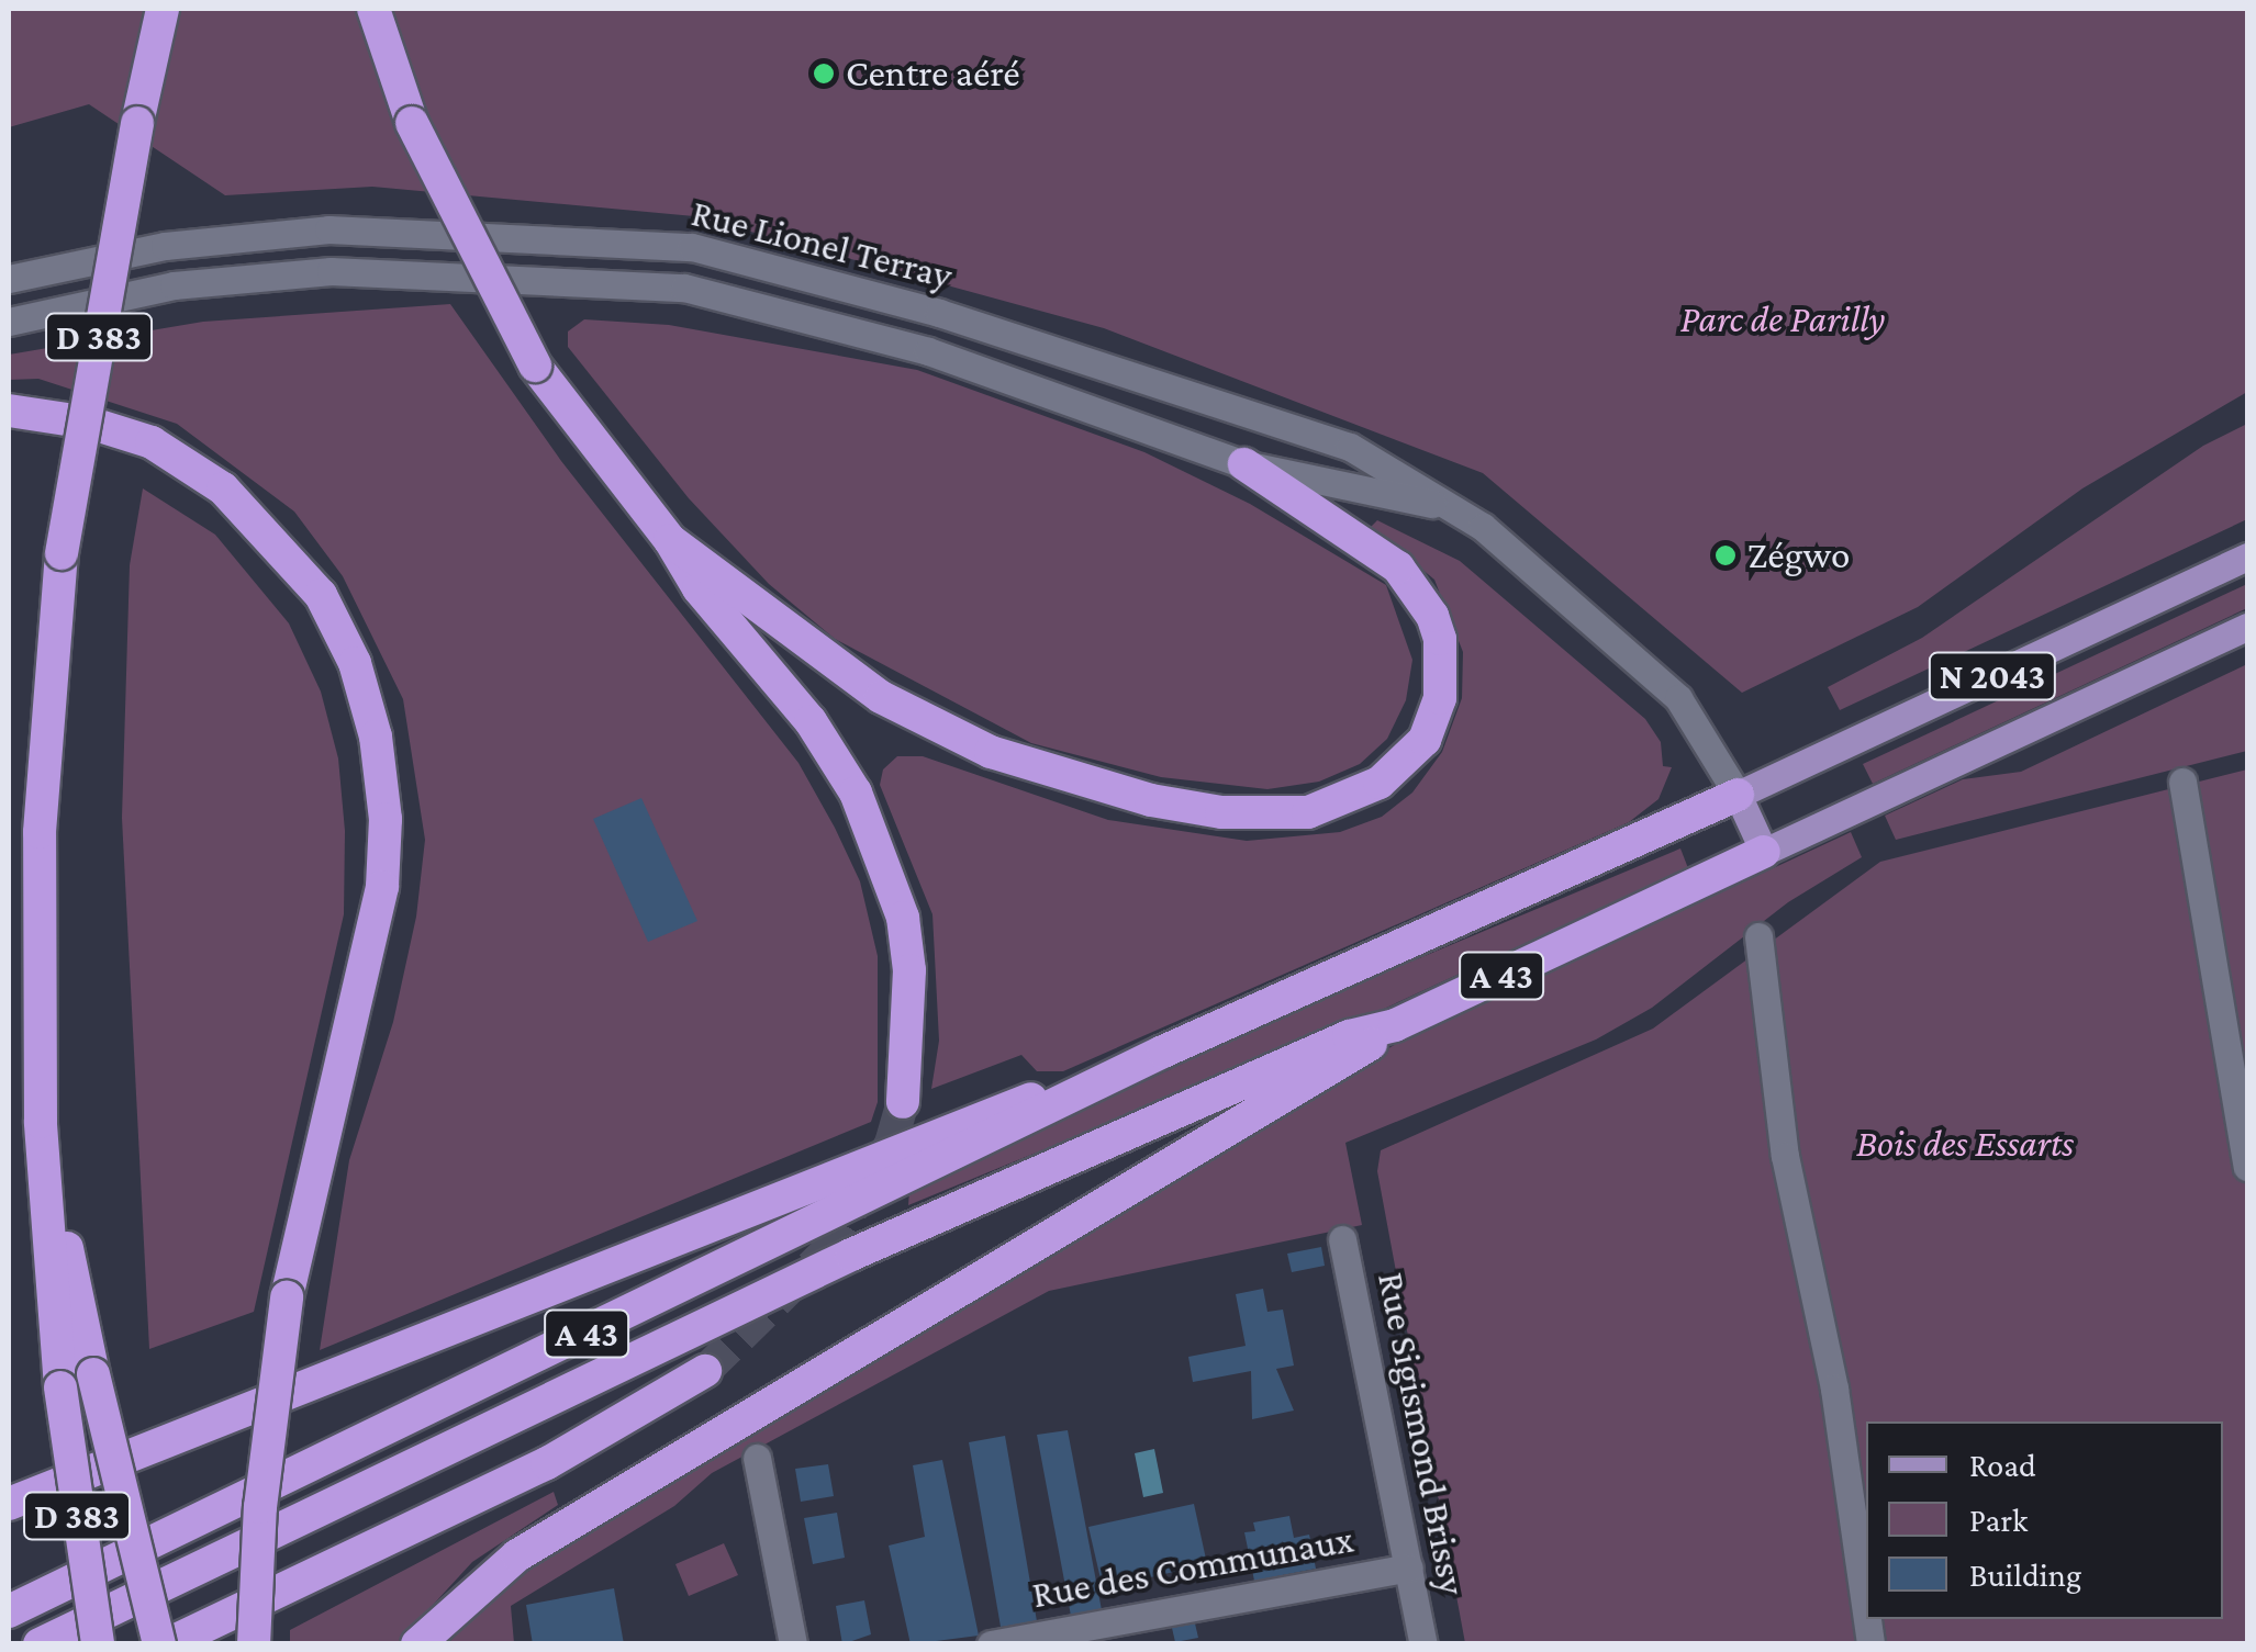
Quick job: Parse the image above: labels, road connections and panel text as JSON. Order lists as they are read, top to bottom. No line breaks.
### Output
{"streets":{"highway":["D 383","A 43"],"main road":["Rue Lionel Terray","N 2043","Rue Sigismond Brissy","Rue des Communaux"]},"crossings":[["Rue Lionel Terray","N 2043"],["Rue Lionel Terray","A 43"],["N 2043","A 43"],["Rue Sigismond Brissy","Rue des Communaux"]],"parks":["Parc de Parilly","Bois des Essarts"],"places":["Centre aéré","Zégwo"],"legend":["Road","Park","Building"]}
